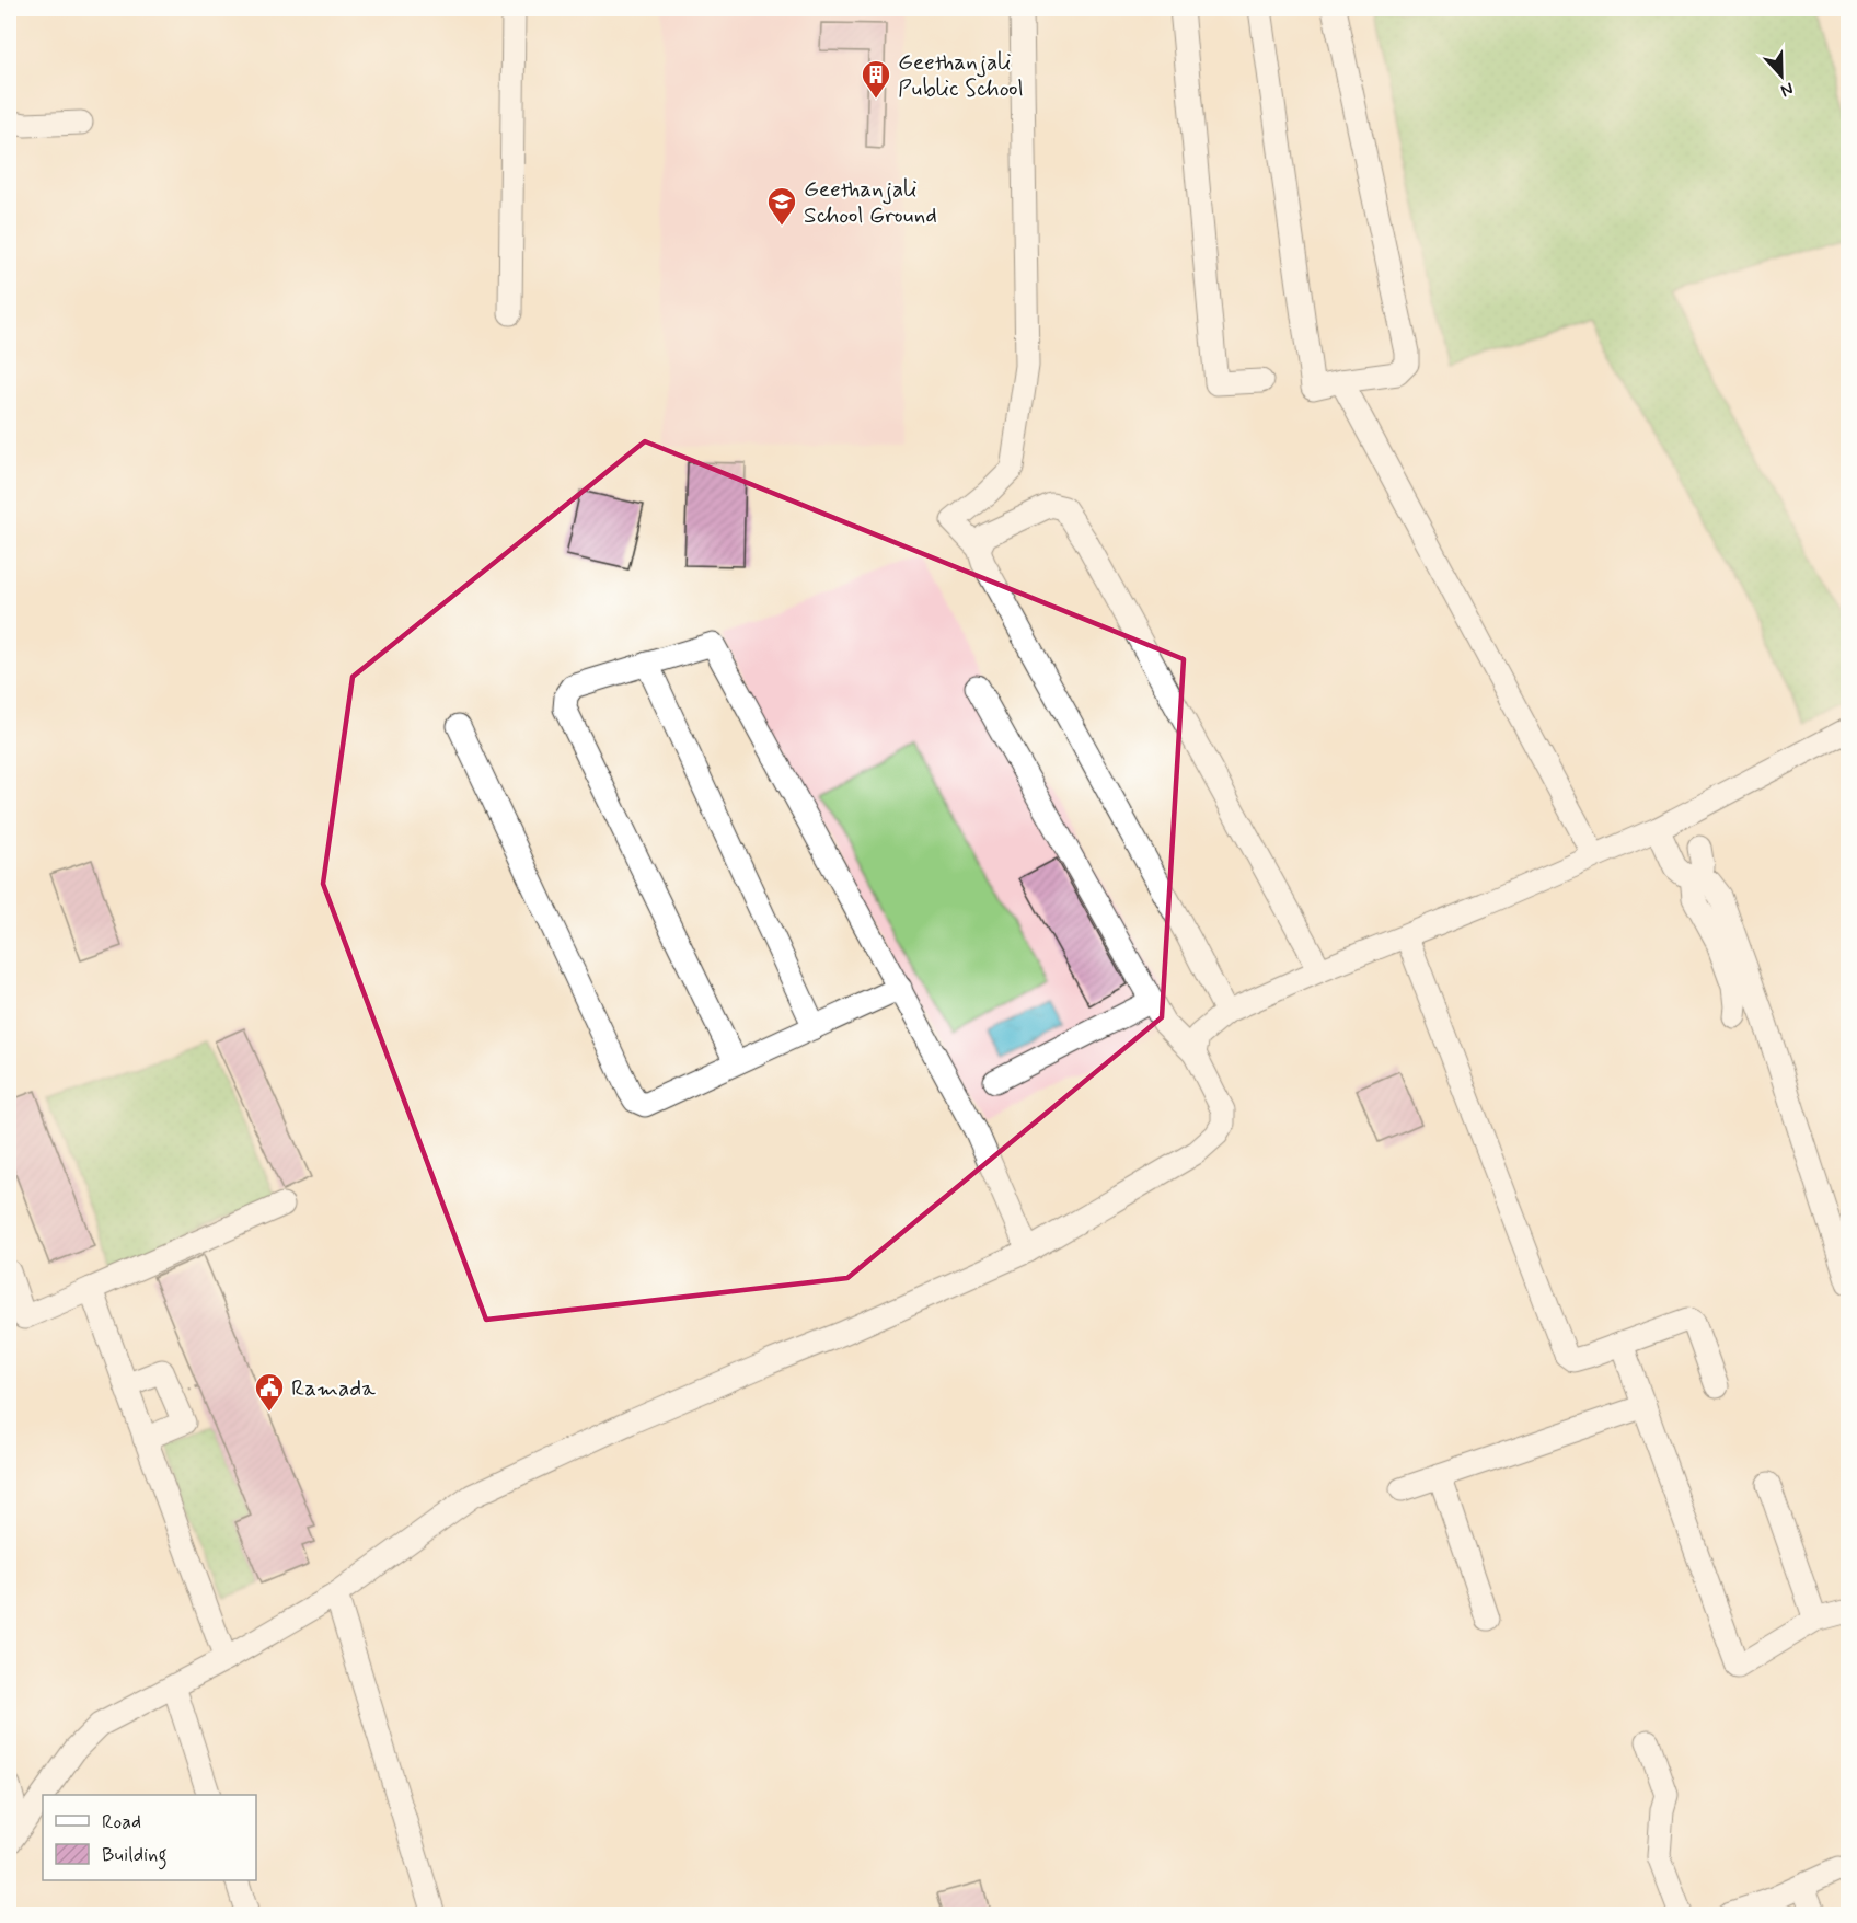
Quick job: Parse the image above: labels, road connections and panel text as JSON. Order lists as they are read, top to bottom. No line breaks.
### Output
{"places":{"building":["Geethanjali Public School"],"school or university":["Geethanjali School Ground"],"public building":["Ramada"]},"legend":["Road","Building"],"north":"bottom"}
